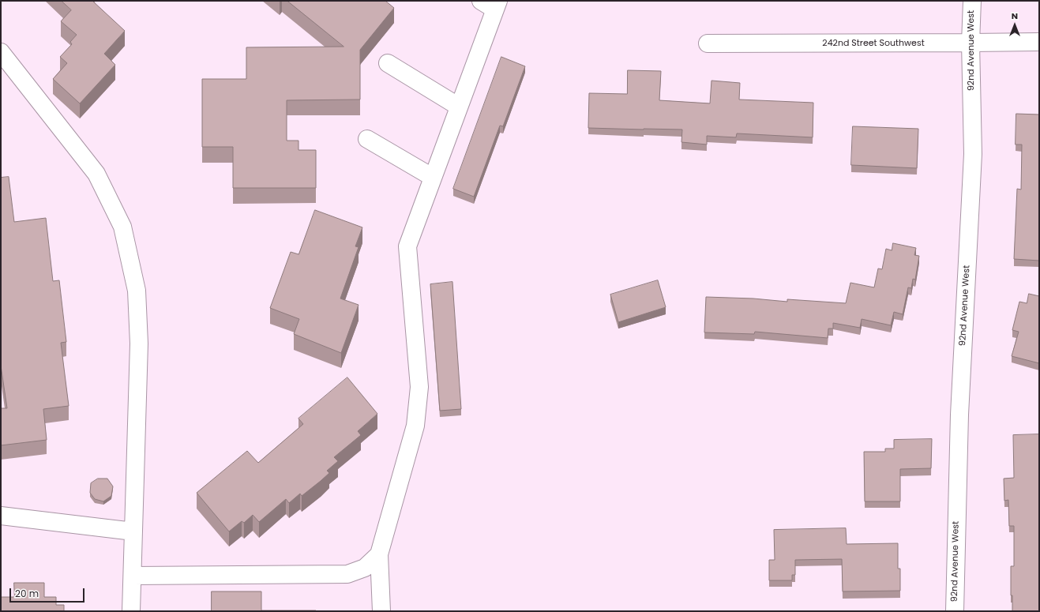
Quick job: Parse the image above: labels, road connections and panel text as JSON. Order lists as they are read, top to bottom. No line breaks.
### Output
{"streets":{"street":["242nd Street Southwest","92nd Avenue West"]},"crossings":[["242nd Street Southwest","92nd Avenue West"]],"scale_bar":"20 m","north":"top"}
